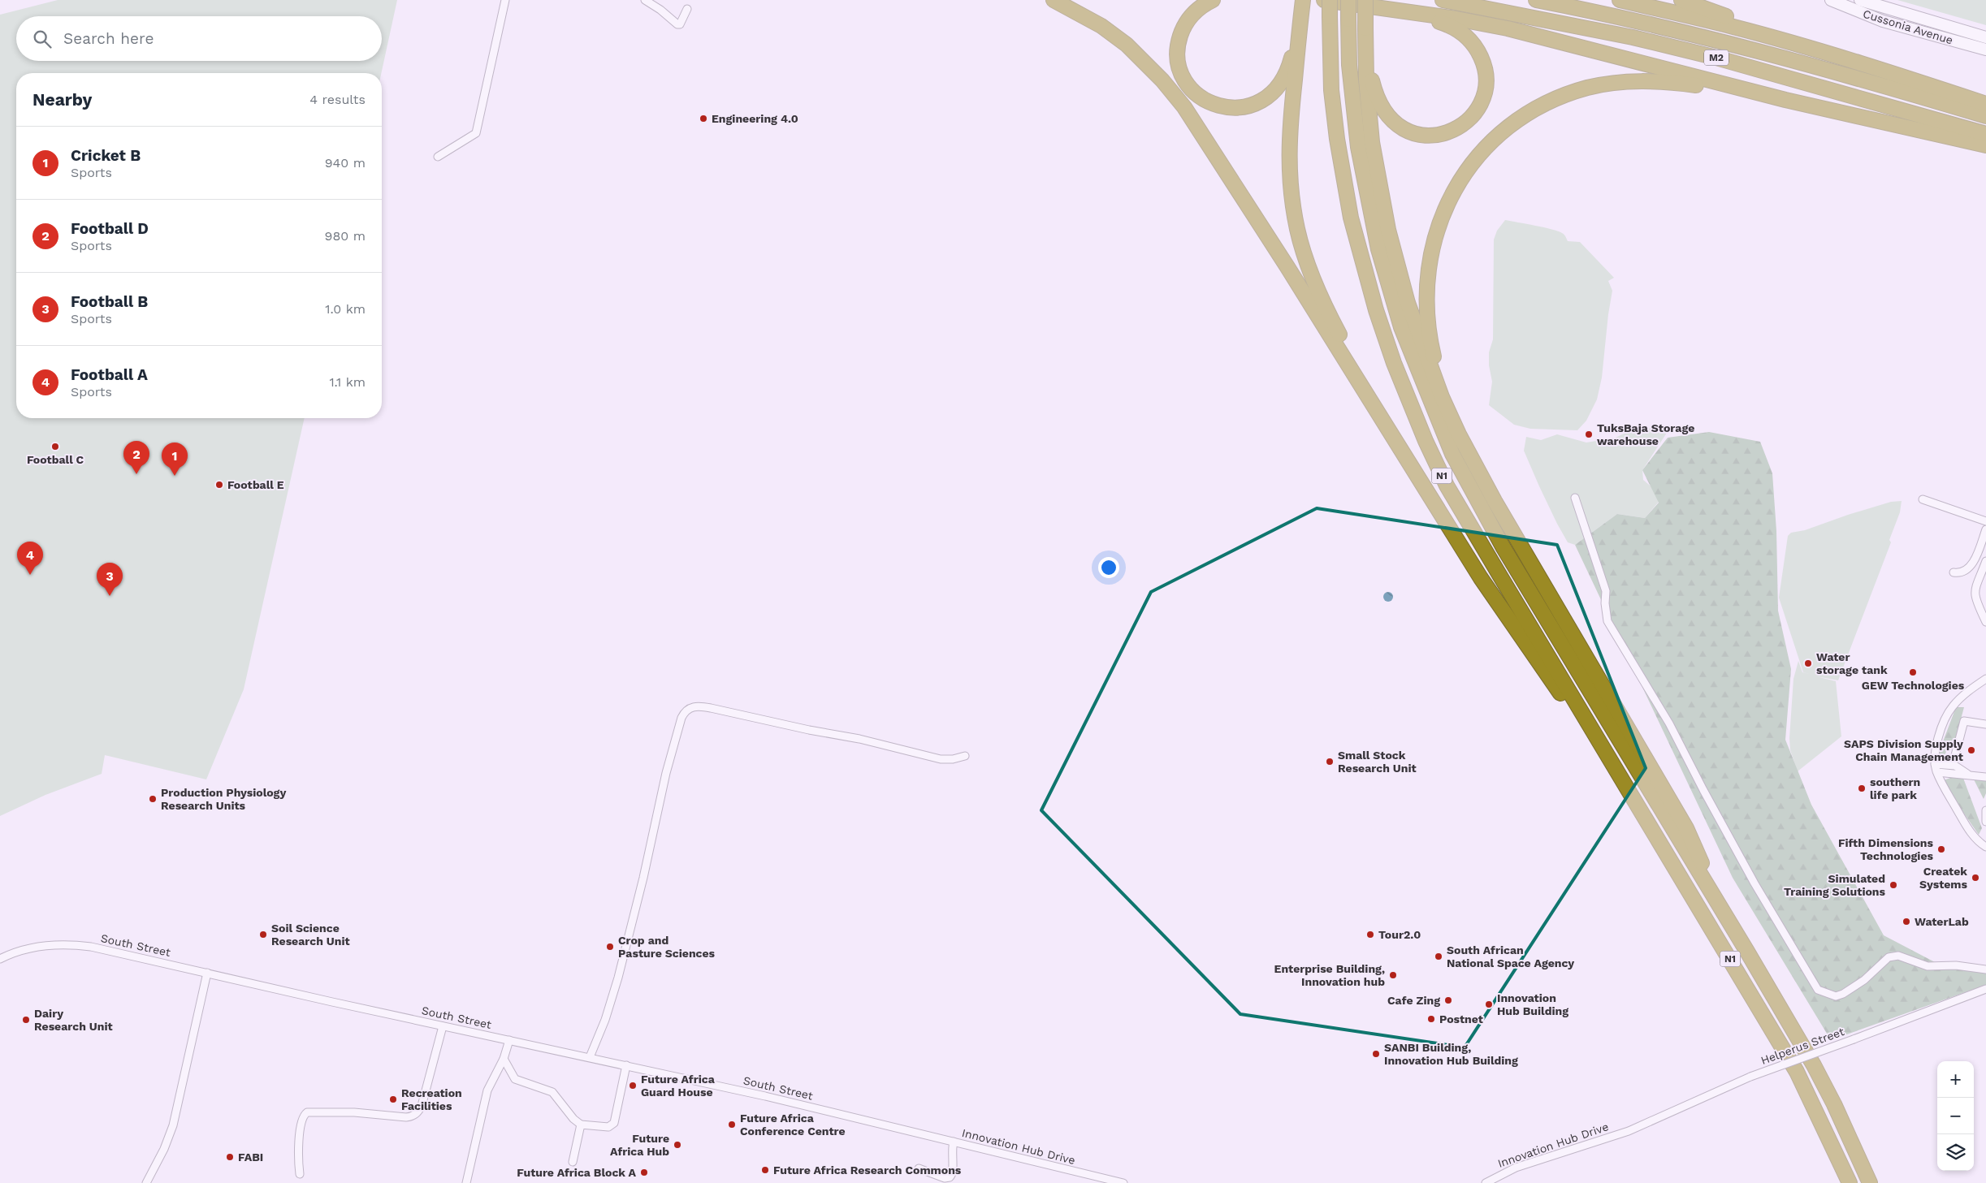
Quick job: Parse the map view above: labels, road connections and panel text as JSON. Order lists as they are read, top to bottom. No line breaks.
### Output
{"streets":{"highway":["M2","N1"],"main road":["Cussonia Avenue"],"street":["South Street","Helperus Street","Innovation Hub Drive"]},"crossings":[["South Street","Innovation Hub Drive"],["Helperus Street","Innovation Hub Drive"]],"places":["Engineering 4.0","TuksBaja Storage warehouse","Football C","Football E","Water storage tank","GEW Technologies","SAPS Division Supply Chain Management","Small Stock Research Unit","southern life park","Production Physiology Research Units","Fifth Dimensions Technologies","Createk Systems","Simulated Training Solutions","WaterLab","Soil Science Research Unit","Tour2.0","Crop and Pasture Sciences","South African National Space Agency","Enterprise Building, Innovation hub","Cafe Zing","Innovation Hub Building","Postnet","Dairy Research Unit","SANBI Building, Innovation Hub Building","Future Africa Guard House","Recreation Facilities","Future Africa Conference Centre","Future Africa Hub","FABI","Future Africa Research Commons","Future Africa Block A"],"page":{"search":"Search here","heading":["Nearby","4 results"],"list":[{"mark":"1","name":"Cricket B","note":"Sports","value":"940 m"},{"mark":"2","name":"Football D","note":"Sports","value":"980 m"},{"mark":"3","name":"Football B","note":"Sports","value":"1.0 km"},{"mark":"4","name":"Football A","note":"Sports","value":"1.1 km"}],"pins":["2","1","4","3"],"map_buttons":["+","−"]}}
